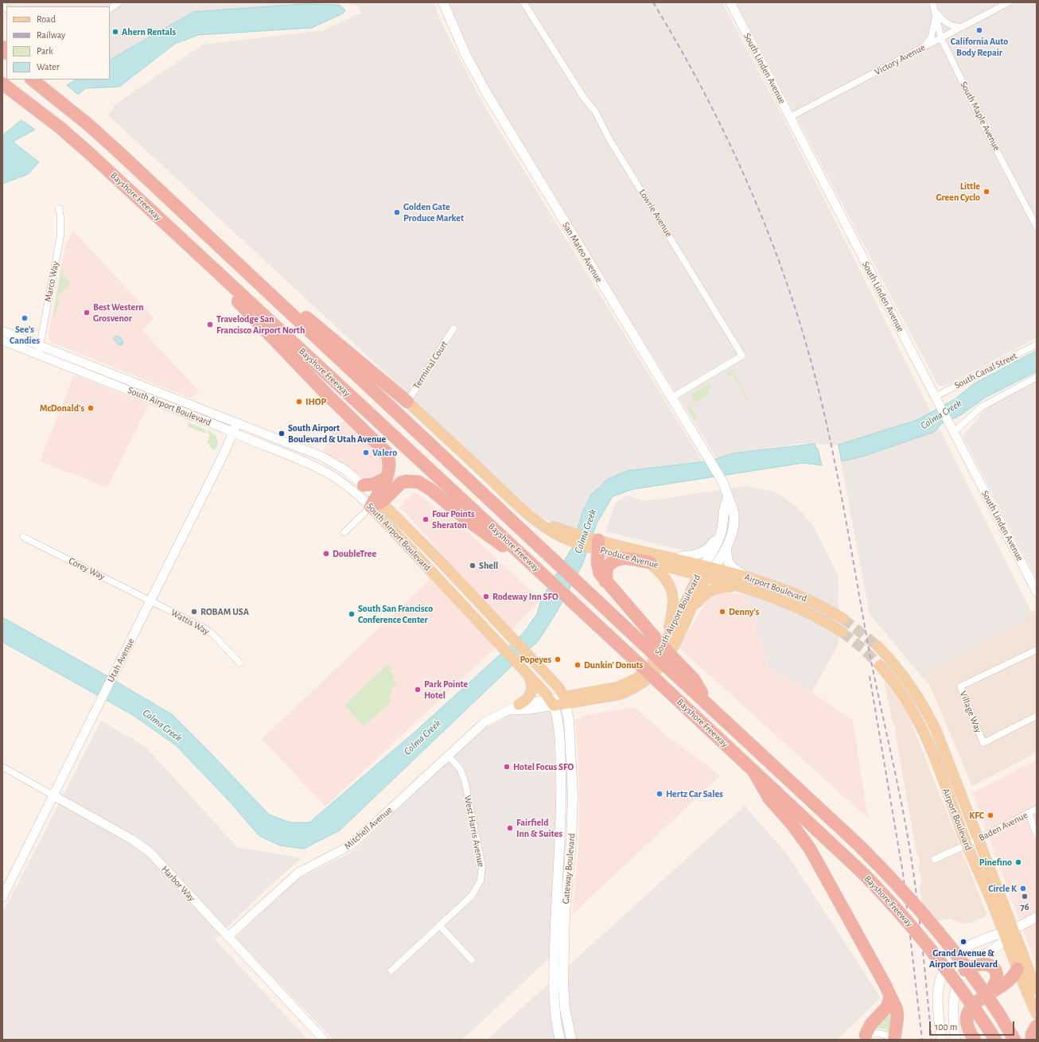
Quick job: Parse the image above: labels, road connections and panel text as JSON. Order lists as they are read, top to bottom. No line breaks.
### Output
{"streets":{"highway":["Bayshore Freeway"],"main road":["San Mateo Avenue","South Airport Boulevard","Produce Avenue","Airport Boulevard","Gateway Boulevard"],"street":["Victory Avenue","South Linden Avenue","South Maple Avenue","Lowrie Avenue","Marco Way","Terminal Court","South Canal Street","Corey Way","Wattis Way","Utah Avenue","Village Way","Baden Avenue","Mitchell Avenue","West Harris Avenue","Harbor Way"]},"crossings":[["Victory Avenue","South Linden Avenue"],["Victory Avenue","South Maple Avenue"],["South Linden Avenue","South Canal Street"],["Lowrie Avenue","San Mateo Avenue"],["San Mateo Avenue","South Airport Boulevard"],["San Mateo Avenue","Produce Avenue"],["San Mateo Avenue","Airport Boulevard"],["Marco Way","South Airport Boulevard"],["Terminal Court","Produce Avenue"],["South Airport Boulevard","Produce Avenue"],["South Airport Boulevard","Airport Boulevard"],["South Airport Boulevard","Utah Avenue"],["South Airport Boulevard","Mitchell Avenue"],["South Airport Boulevard","Gateway Boulevard"],["Produce Avenue","Airport Boulevard"],["Corey Way","Wattis Way"],["Corey Way","Utah Avenue"],["Airport Boulevard","Baden Avenue"],["Wattis Way","Utah Avenue"],["Utah Avenue","Harbor Way"],["Mitchell Avenue","West Harris Avenue"],["Mitchell Avenue","Gateway Boulevard"],["Mitchell Avenue","Harbor Way"]],"water":["Colma Creek"],"places":["California Auto Body Repair","Ahern Rentals","Little Green Cyclo","Golden Gate Produce Market","Best Western Grosvenor","See's Candies","Travelodge San Francisco Airport North","IHOP","McDonald's","South Airport Boulevard & Utah Avenue","Valero","Four Points Sheraton","DoubleTree","Shell","Rodeway Inn SFO","ROBAM USA","Denny's","South San Francisco Conference Center","Popeyes","Dunkin' Donuts","Park Pointe Hotel","Hotel Focus SFO","Hertz Car Sales","KFC","Fairfield Inn & Suites","Pinefino","Circle K","76","Grand Avenue & Airport Boulevard"],"legend":["Road","Railway","Park","Water"],"scale_bar":"100 m"}
